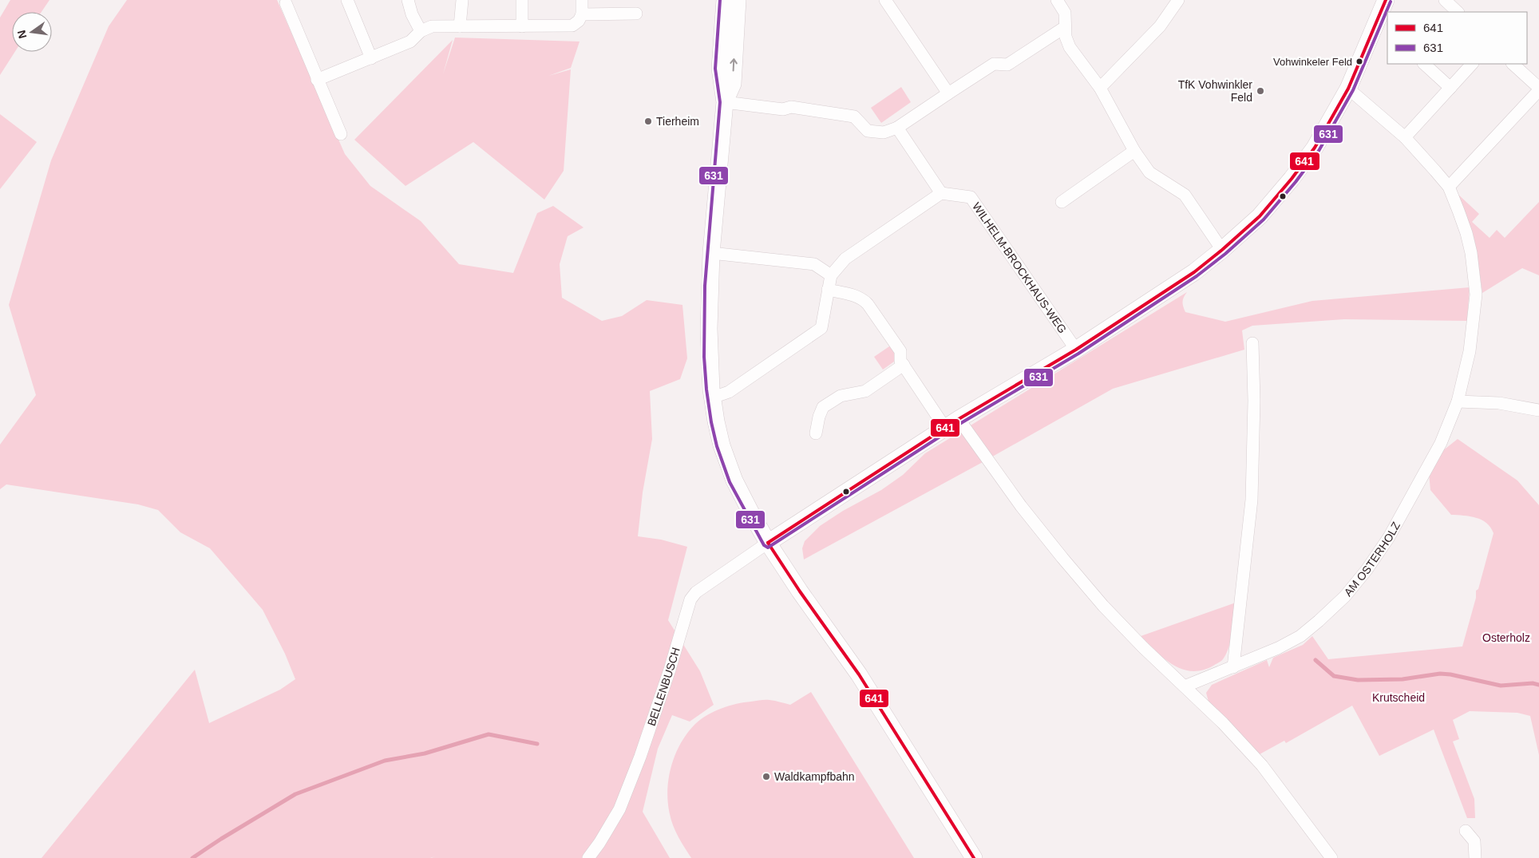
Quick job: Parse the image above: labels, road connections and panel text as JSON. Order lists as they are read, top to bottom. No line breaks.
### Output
{"streets":{"street":["WILHELM-BROCKHAUS-WEG","AM OSTERHOLZ","BELLENBUSCH"]},"parks":["Osterholz","Krutscheid"],"places":["Vohwinkeler Feld","TfK Vohwinkler Feld","Tierheim","Waldkampfbahn"],"lines":["transit line 641","transit line 631"],"legend":["641","631"],"north":"left"}
